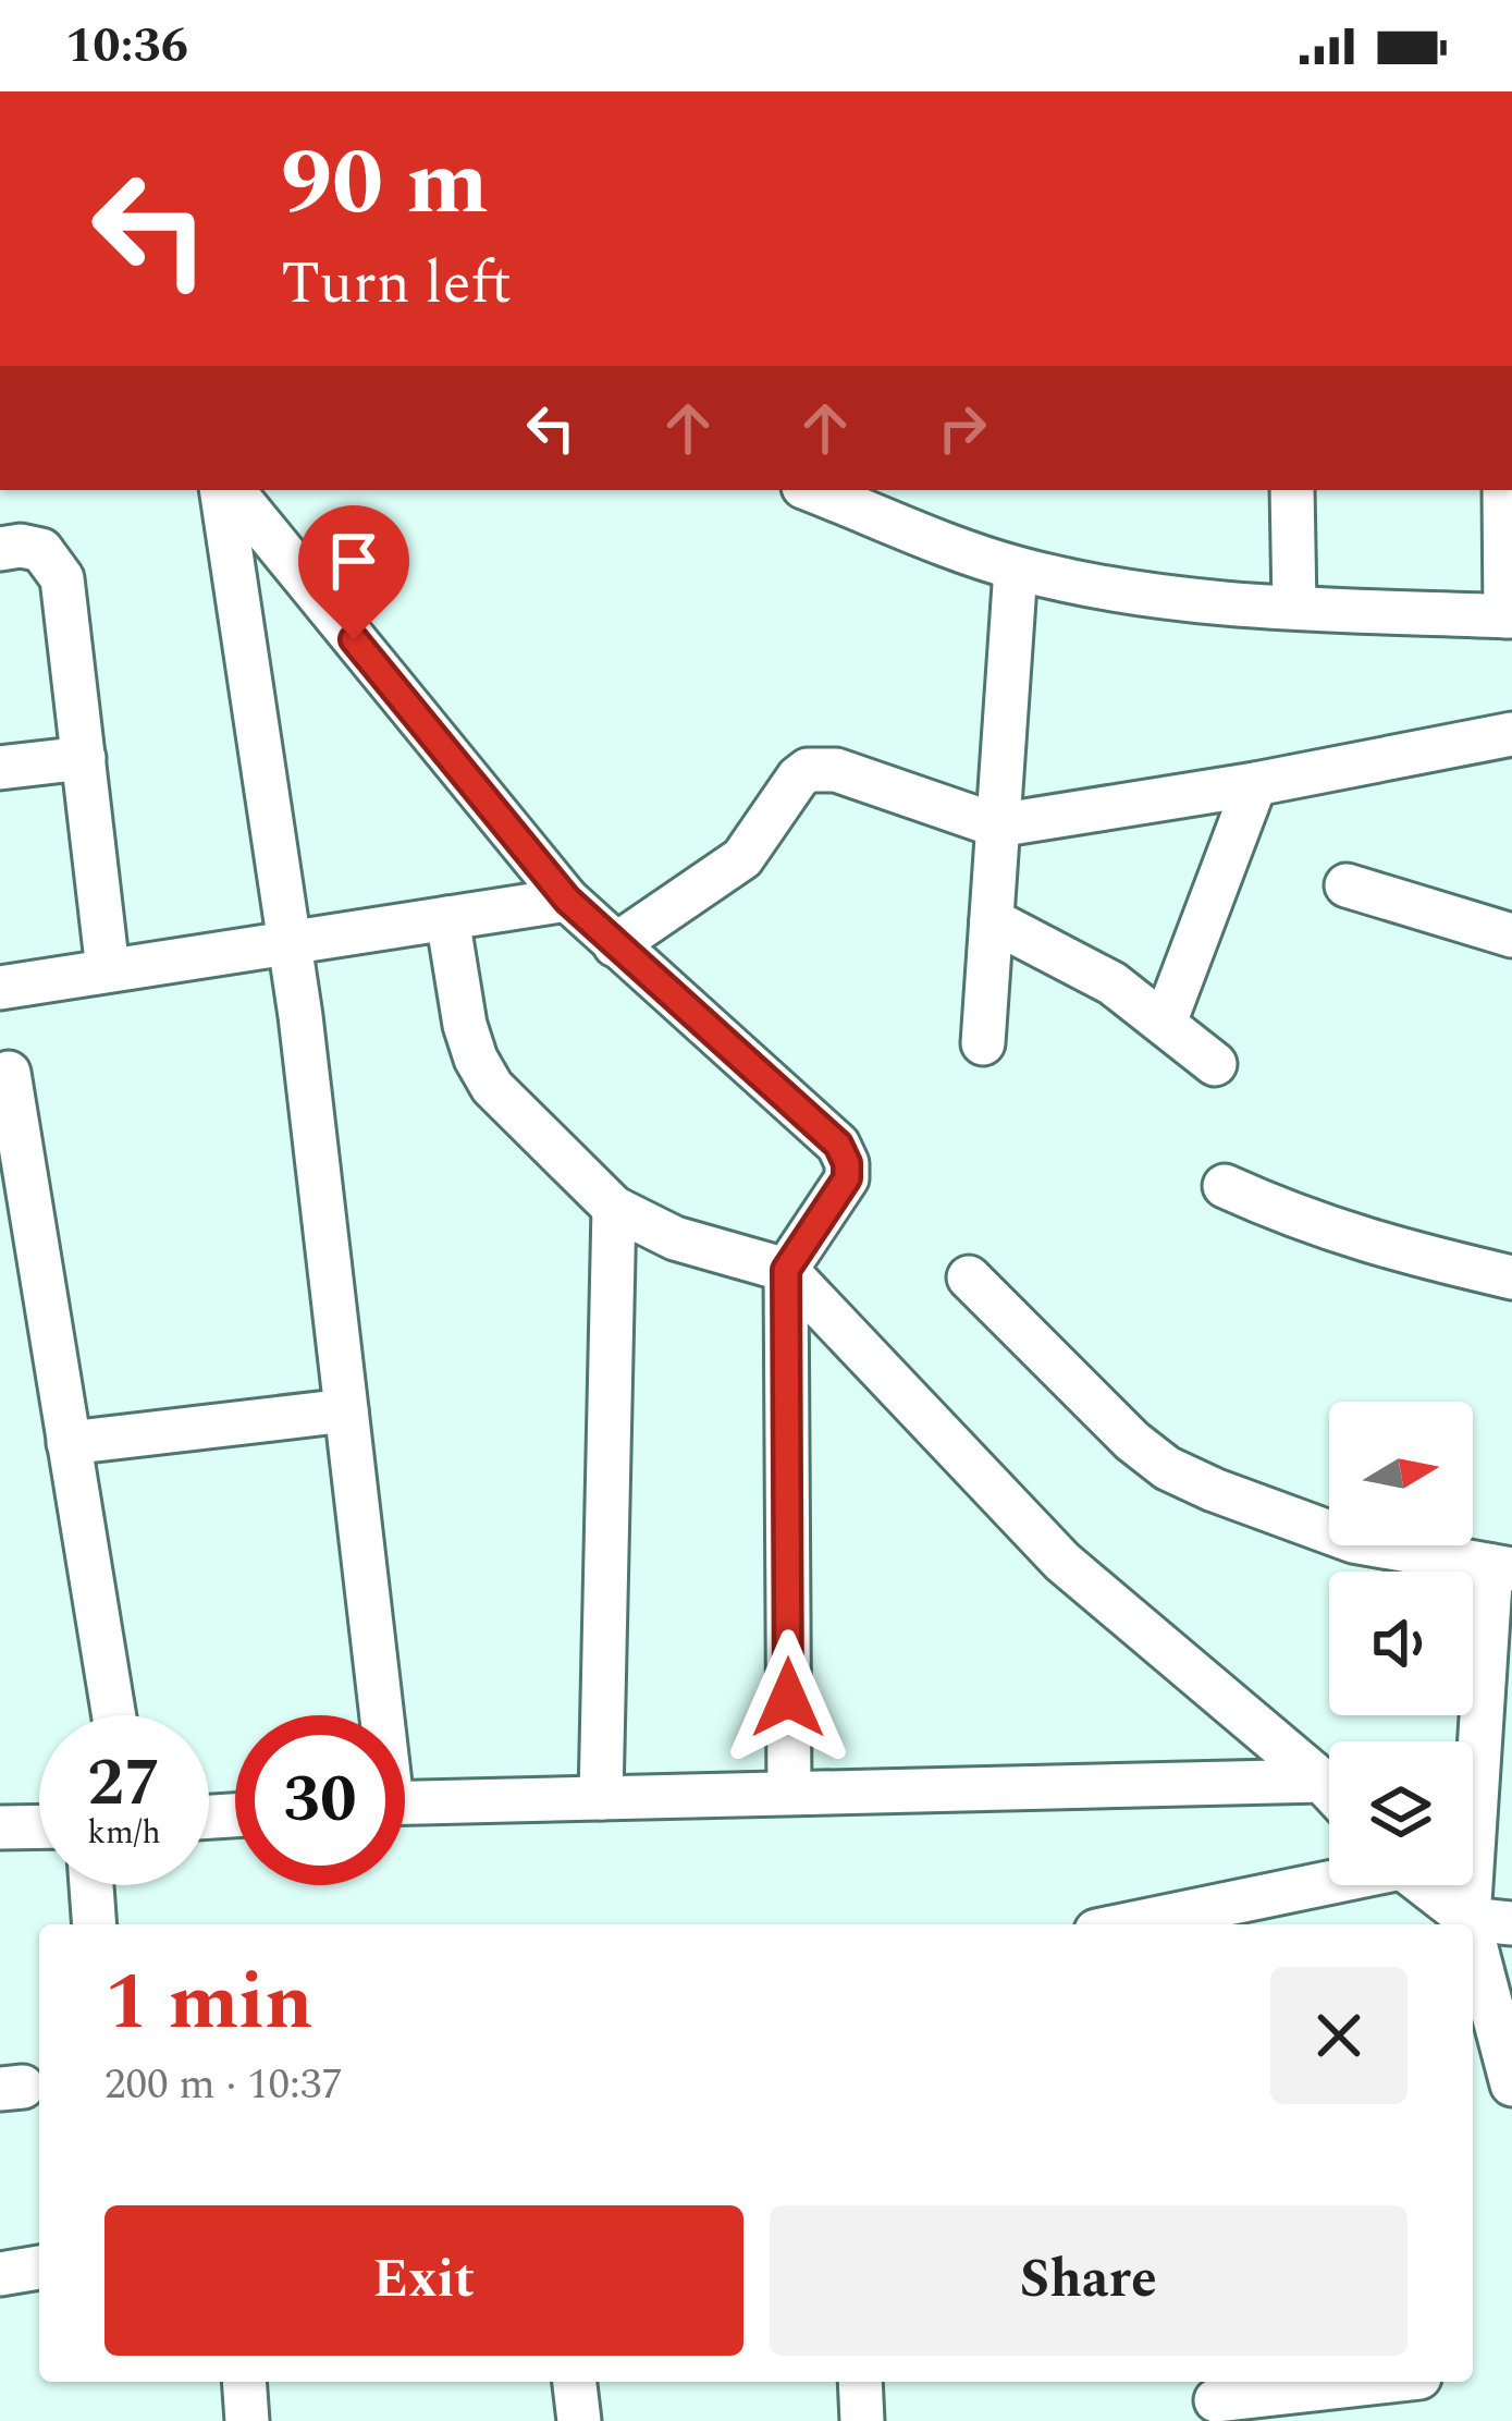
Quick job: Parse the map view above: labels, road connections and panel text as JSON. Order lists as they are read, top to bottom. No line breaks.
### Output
{"north":"right","page":{"status":"10:36","turn":["90 m","Turn left"],"speed":"27 km/h","limit":"30","heading":["1 min","200 m · 10:37"],"buttons":["Exit","Share"]}}
